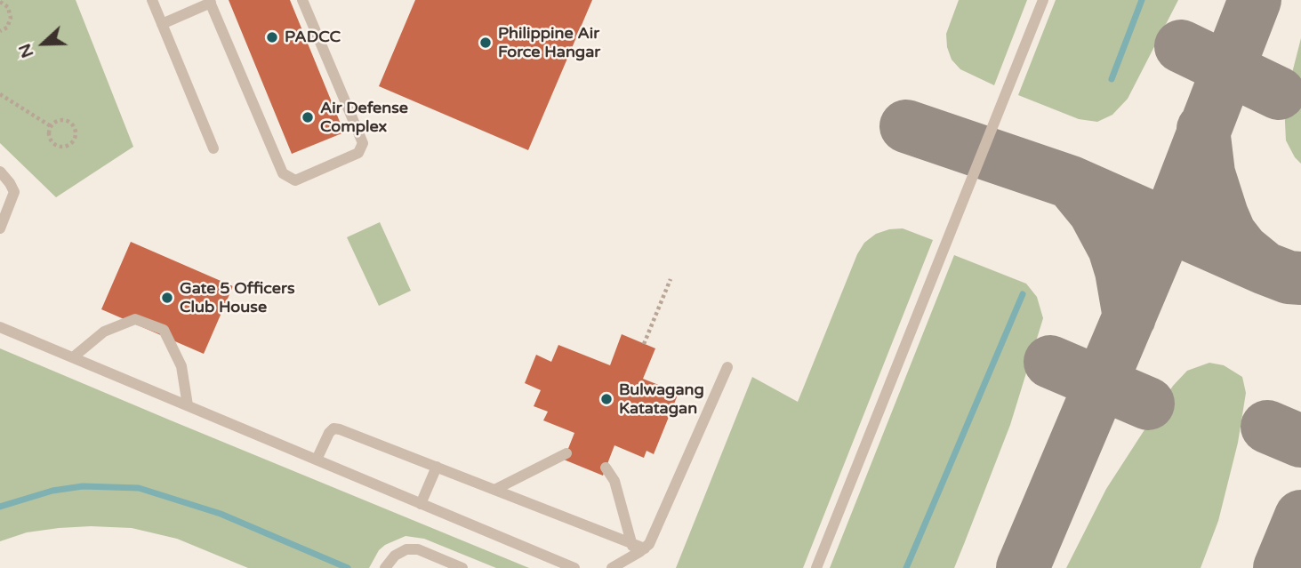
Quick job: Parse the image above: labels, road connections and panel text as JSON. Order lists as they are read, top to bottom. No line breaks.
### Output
{"places":["PADCC","Philippine Air Force Hangar","Air Defense Complex","Gate 5 Officers Club House","Bulwagang Katatagan"],"north":"left"}
